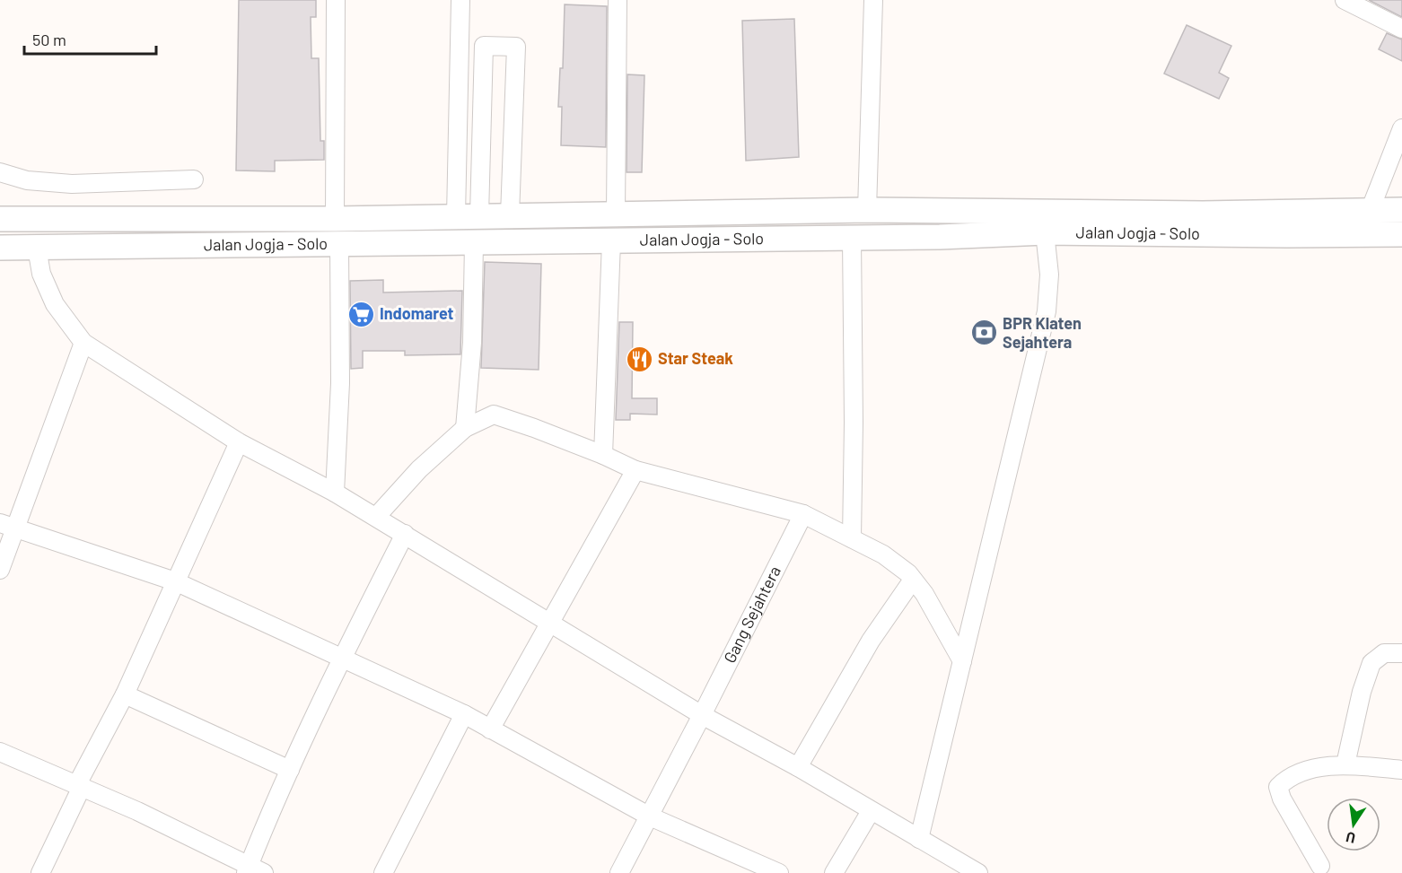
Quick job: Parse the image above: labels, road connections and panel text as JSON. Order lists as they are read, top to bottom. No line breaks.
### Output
{"streets":{"highway":["Jalan Jogja - Solo"],"street":["Gang Sejahtera"]},"places":{"supermarket":["Indomaret"],"bank":["BPR Klaten Sejahtera"],"restaurant":["Star Steak"]},"scale_bar":"50 m","north":"bottom"}
